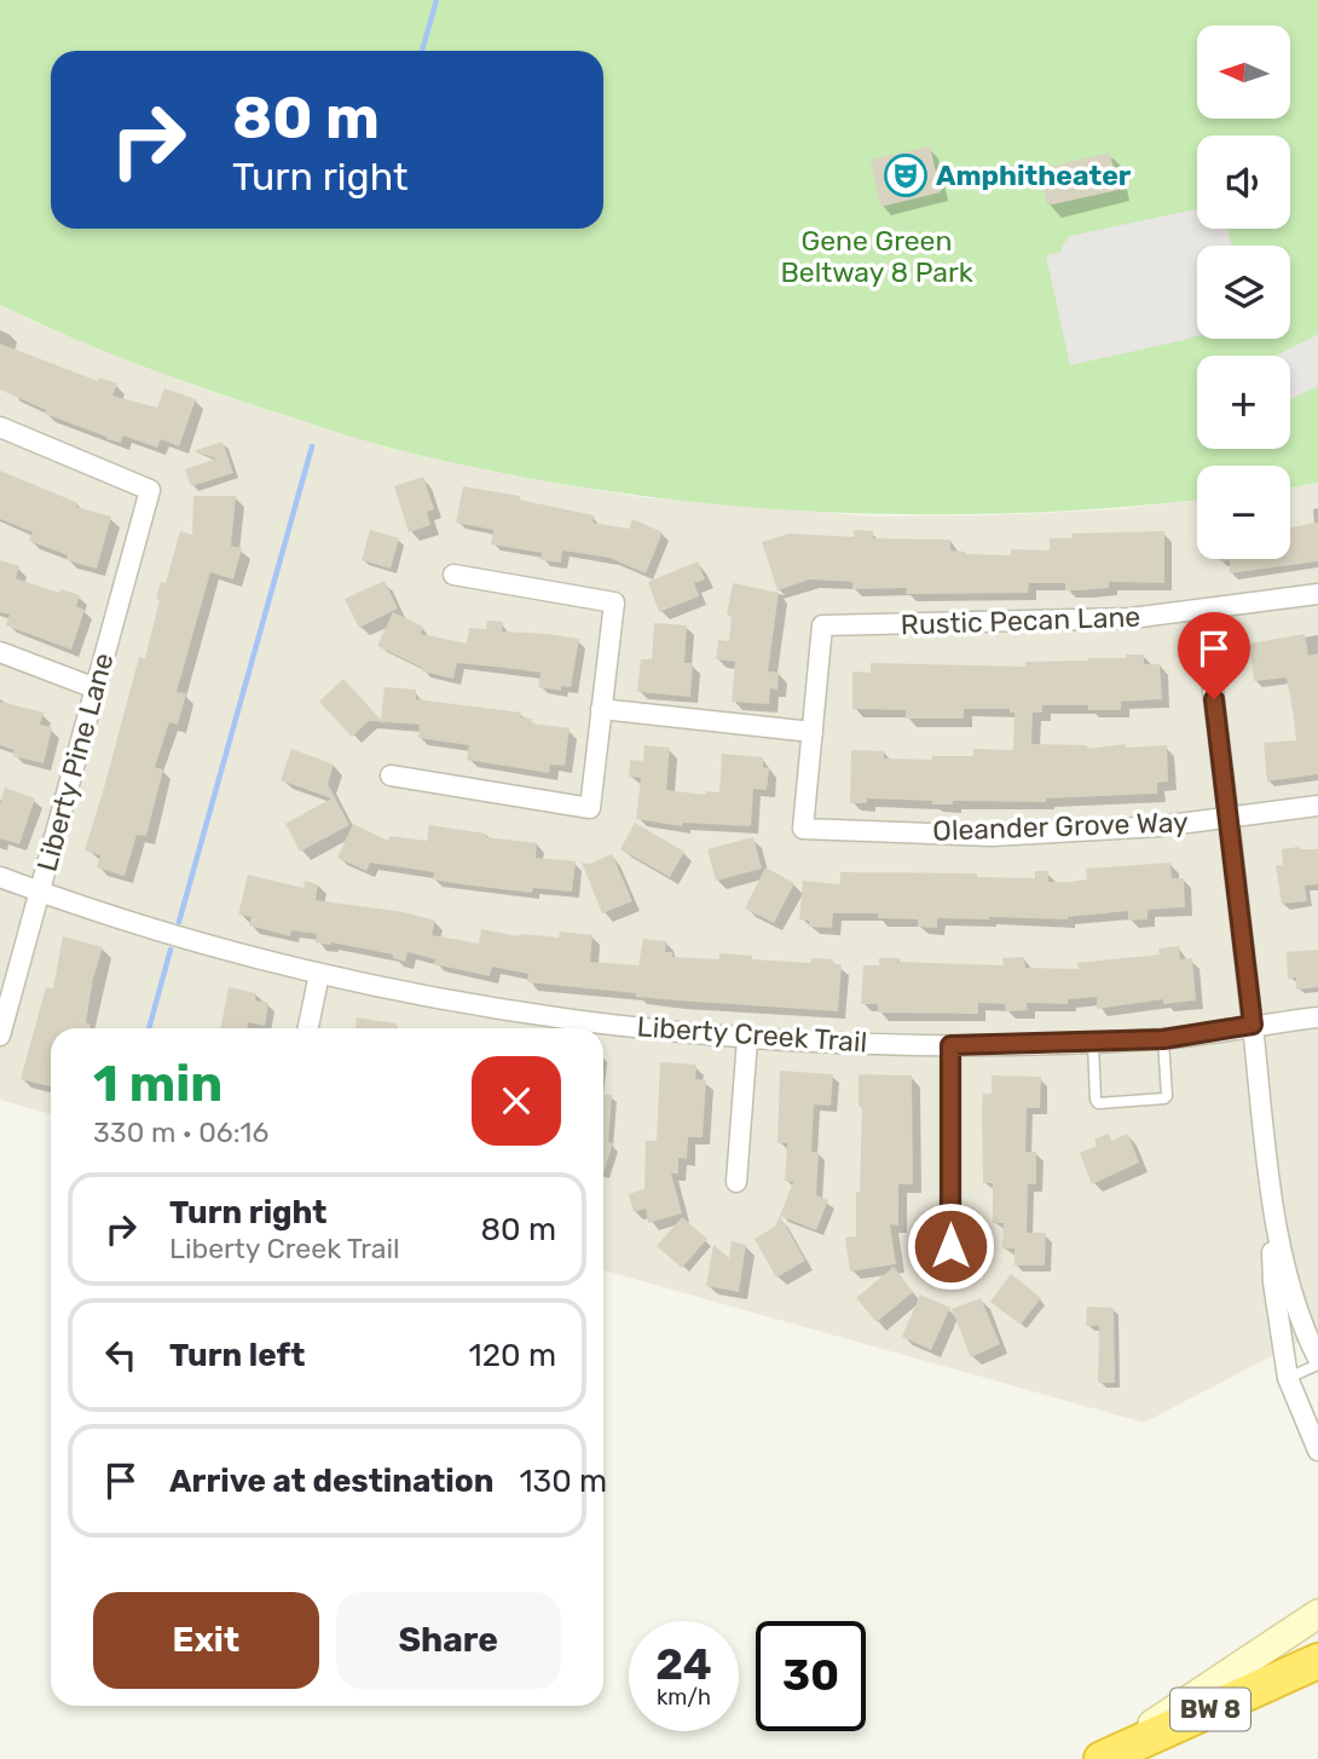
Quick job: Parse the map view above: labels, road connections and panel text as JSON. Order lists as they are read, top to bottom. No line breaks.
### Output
{"streets":{"highway":["BW 8"],"street":["Rustic Pecan Lane","Liberty Pine Lane","Oleander Grove Way","Liberty Creek Trail"]},"crossings":[["Rustic Pecan Lane","Oleander Grove Way"],["Liberty Pine Lane","Liberty Creek Trail"]],"parks":["Gene Green Beltway 8 Park"],"places":{"theatre":["Amphitheater"]},"north":"left","page":{"map_buttons":["+","−"],"turn":["80 m","Turn right"],"heading":["1 min","330 m · 06:16"],"list":[{"name":"Turn right","note":"Liberty Creek Trail","value":"80 m"},{"name":"Turn left","value":"120 m"},{"name":"Arrive at destination","value":"130 m"}],"buttons":["Exit","Share"],"speed":"24 km/h","limit":"30"}}
